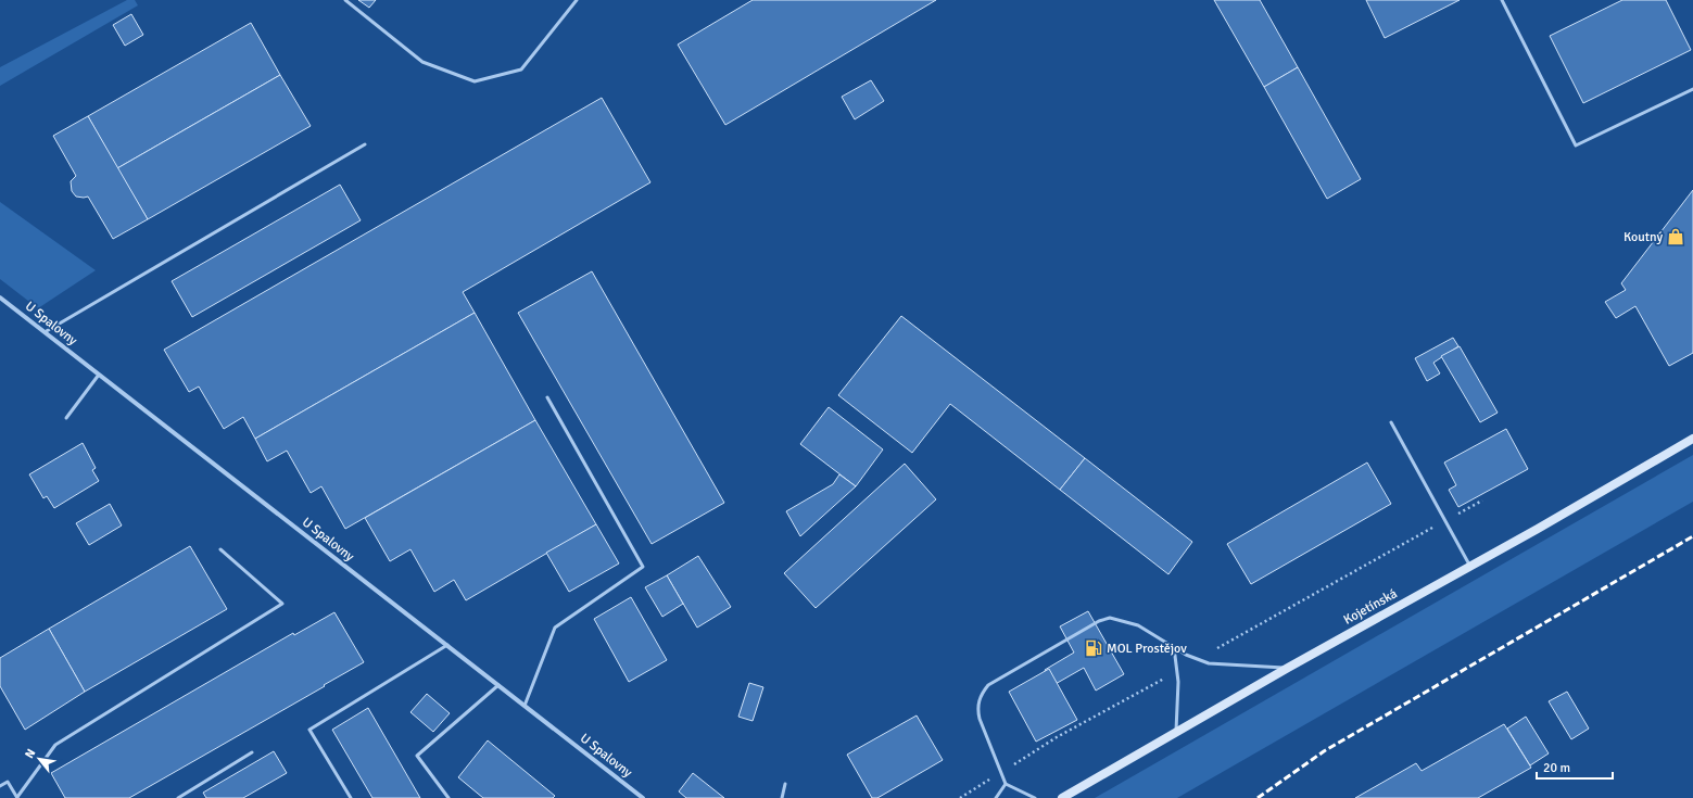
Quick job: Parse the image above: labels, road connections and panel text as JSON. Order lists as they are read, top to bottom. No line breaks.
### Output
{"streets":{"main road":["Kojetínská"],"street":["U Spalovny"]},"places":{"shop":["Koutný"],"fuel station":["MOL Prostějov"]},"scale_bar":"20 m","north":"top left"}
